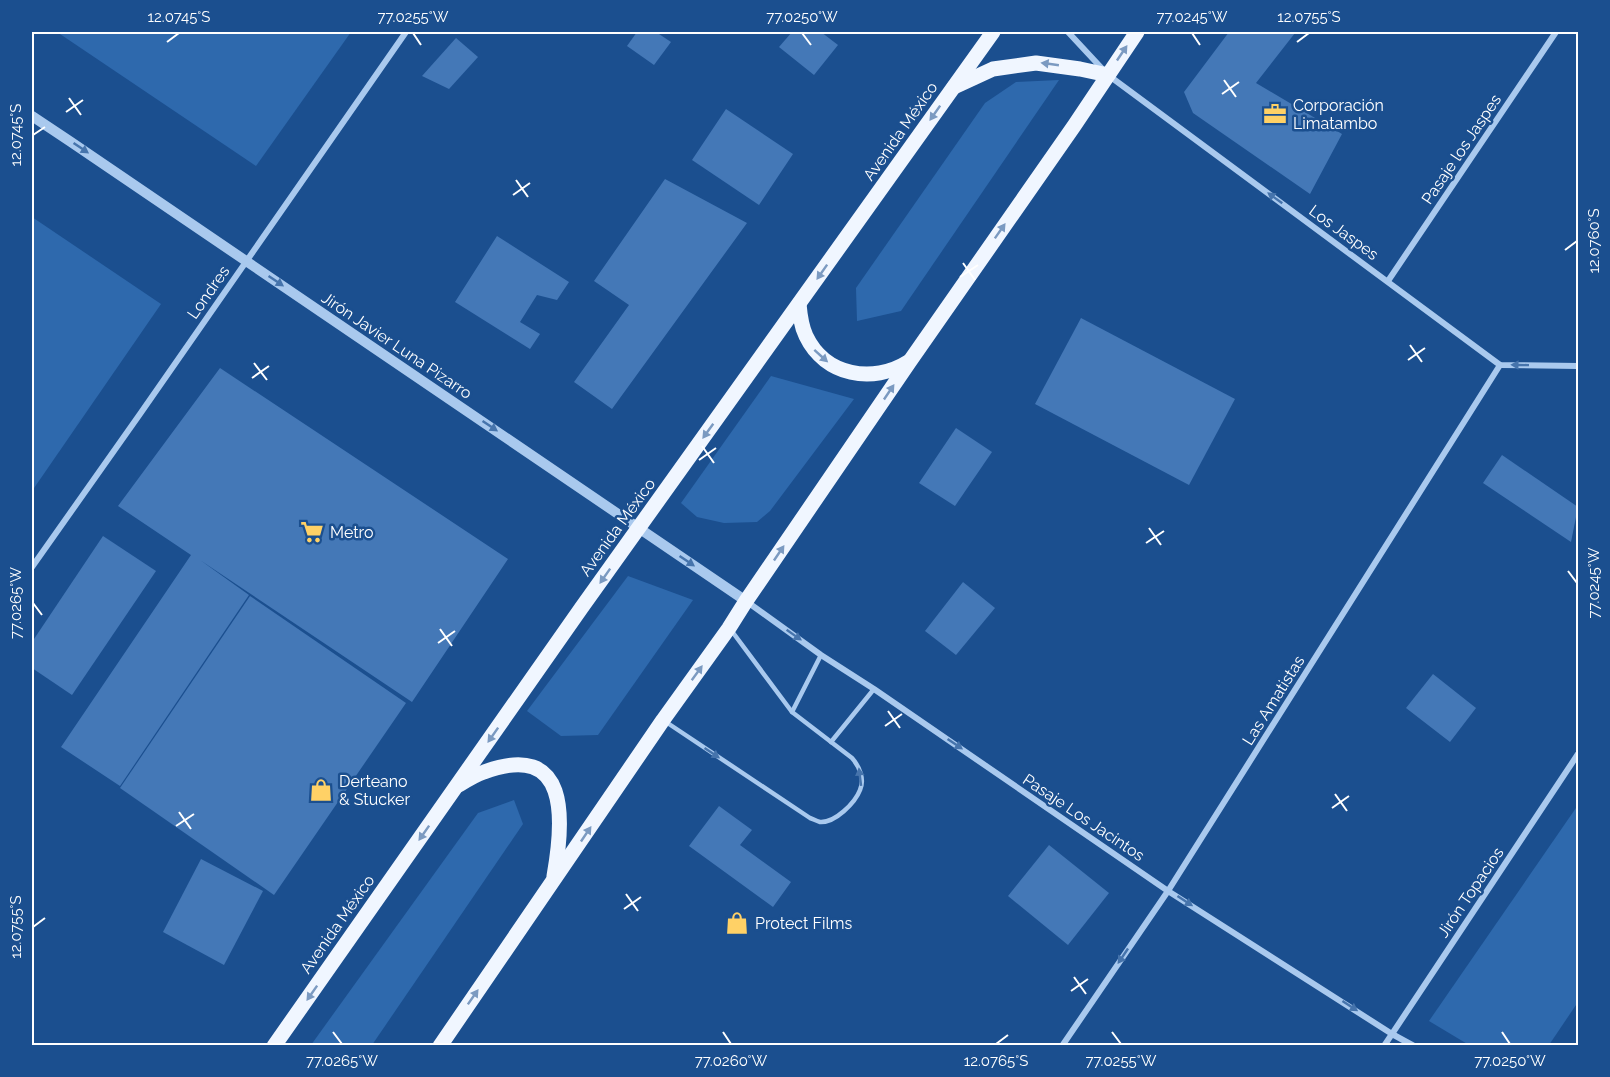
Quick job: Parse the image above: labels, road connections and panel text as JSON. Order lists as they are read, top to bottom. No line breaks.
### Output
{"streets":{"main road":["Avenida México"],"street":["Pasaje los Jaspes","Los Jaspes","Londres","Jirón Javier Luna Pizarro","Las Amatistas","Pasaje Los Jacintos","Jirón Topacios"]},"crossings":[["Avenida México","Jirón Javier Luna Pizarro"],["Pasaje los Jaspes","Los Jaspes"],["Los Jaspes","Las Amatistas"],["Londres","Jirón Javier Luna Pizarro"],["Jirón Javier Luna Pizarro","Pasaje Los Jacintos"],["Las Amatistas","Pasaje Los Jacintos"],["Pasaje Los Jacintos","Jirón Topacios"]],"one_way":["Los Jaspes","Jirón Javier Luna Pizarro","Pasaje Los Jacintos"],"places":{"office":["Corporación Limatambo"],"supermarket":["Metro"],"shop":["Derteano & Stucker","Protect Films"]},"coordinates":["12.0745°S","77.0255°W","77.0250°W","77.0245°W","12.0755°S","12.0760°S","77.0265°W","77.0260°W","12.0765°S"]}
